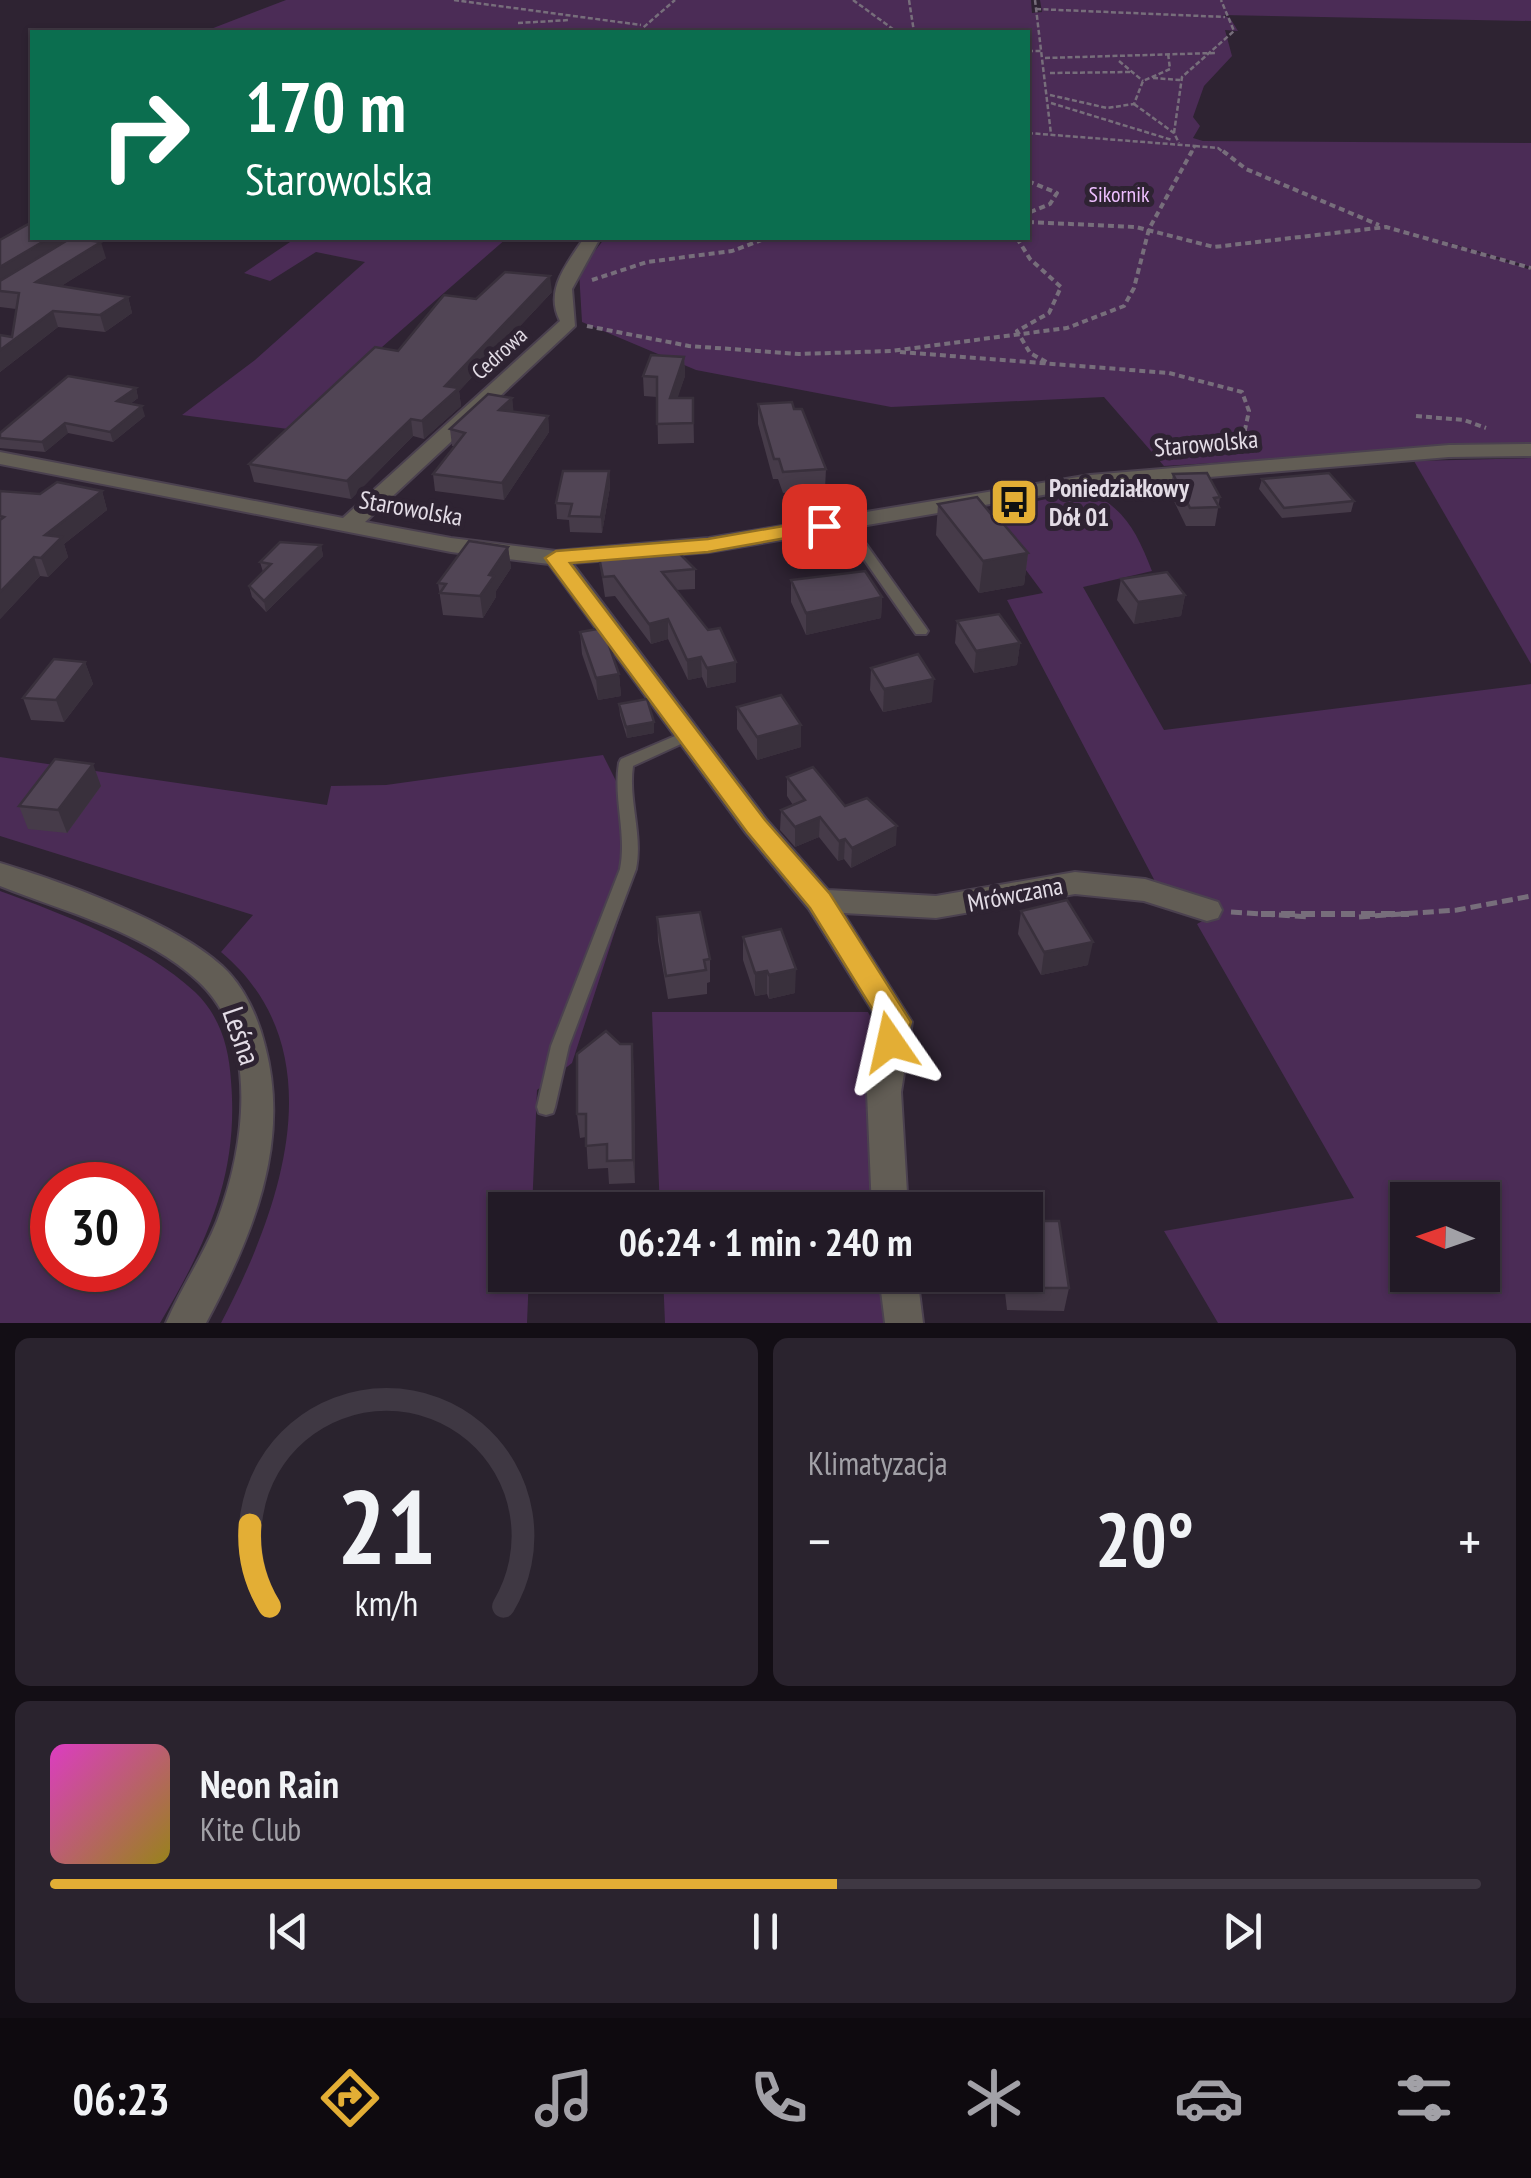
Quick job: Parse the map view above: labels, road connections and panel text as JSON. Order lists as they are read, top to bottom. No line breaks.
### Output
{"streets":{"street":["Cedrowa","Starowolska","Mrówczana","Leśna"]},"crossings":[["Cedrowa","Starowolska"]],"parks":["Sikornik"],"places":{"bus stop":["Poniedziałkowy Dół 01"]},"north":"left","page":{"turn":["170 m","Starowolska"],"limit":"30","trip":"06:24 · 1 min · 240 m","tile":"Klimatyzacja","heat":["−","20°","+"],"song":["Neon Rain","Kite Club"],"tabs":"06:23","gauge":["21","km/h"]}}
